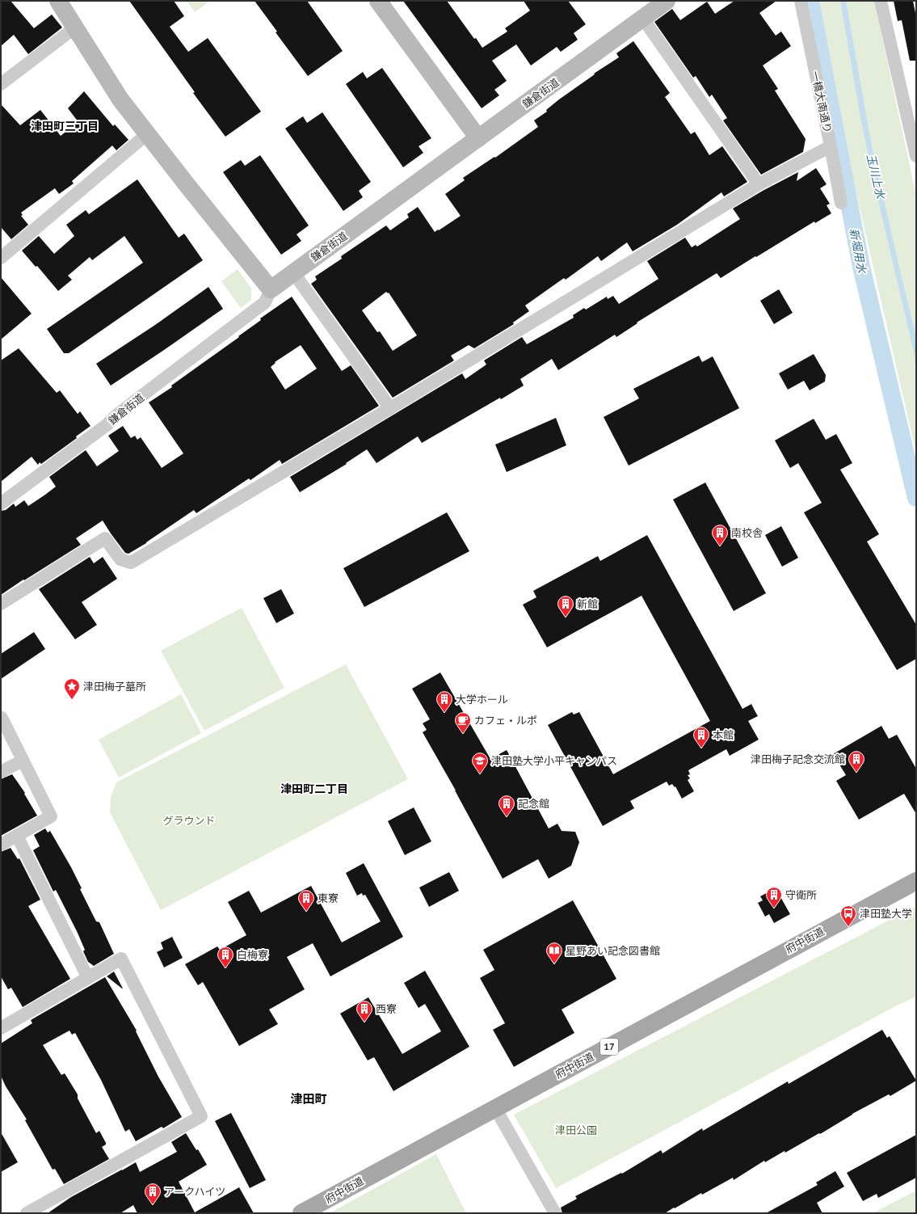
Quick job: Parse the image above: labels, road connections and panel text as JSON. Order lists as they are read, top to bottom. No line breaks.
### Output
{"streets":{"main road":["府中街道","17"],"street":["鎌倉街道","一橋大南通り"]},"districts":["津田町三丁目","津田町二丁目","津田町"],"water":["玉川上水","新堀用水"],"parks":["グラウンド","津田公園"],"places":{"building":["南校舎","新館","大学ホール","本館","津田梅子記念交流館","記念館","守衛所","東寮","白梅寮","西寮","アークハイツ"],"place":["津田梅子墓所"],"cafe":["カフェ・ルポ"],"school or university":["津田塾大学小平キャンパス"],"bus stop":["津田塾大学"],"library":["星野あい記念図書館"]}}
